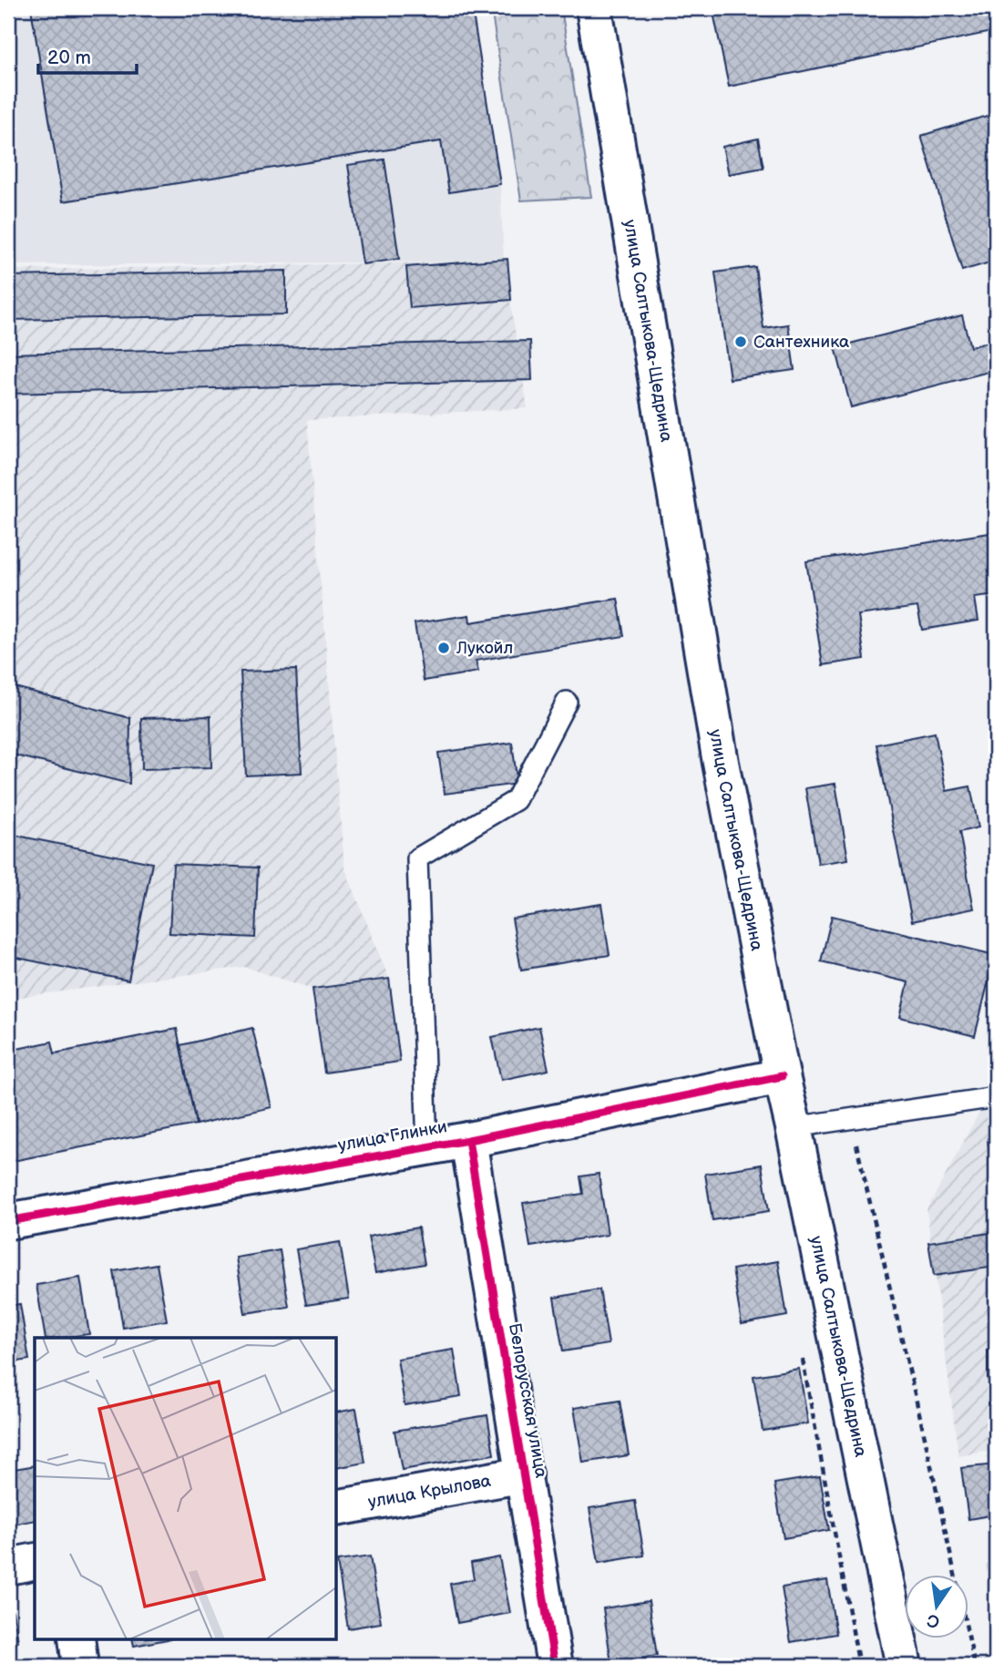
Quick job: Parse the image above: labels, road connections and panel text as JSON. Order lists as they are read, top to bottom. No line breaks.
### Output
{"streets":{"main road":["улица Салтыкова-Щедрина","улица Глинки","Белорусская улица","улица Крылова"]},"crossings":[["улица Салтыкова-Щедрина","улица Глинки"],["улица Глинки","Белорусская улица"],["Белорусская улица","улица Крылова"]],"places":["Сантехника","Лукойл"],"scale_bar":"20 m","north":"bottom"}
